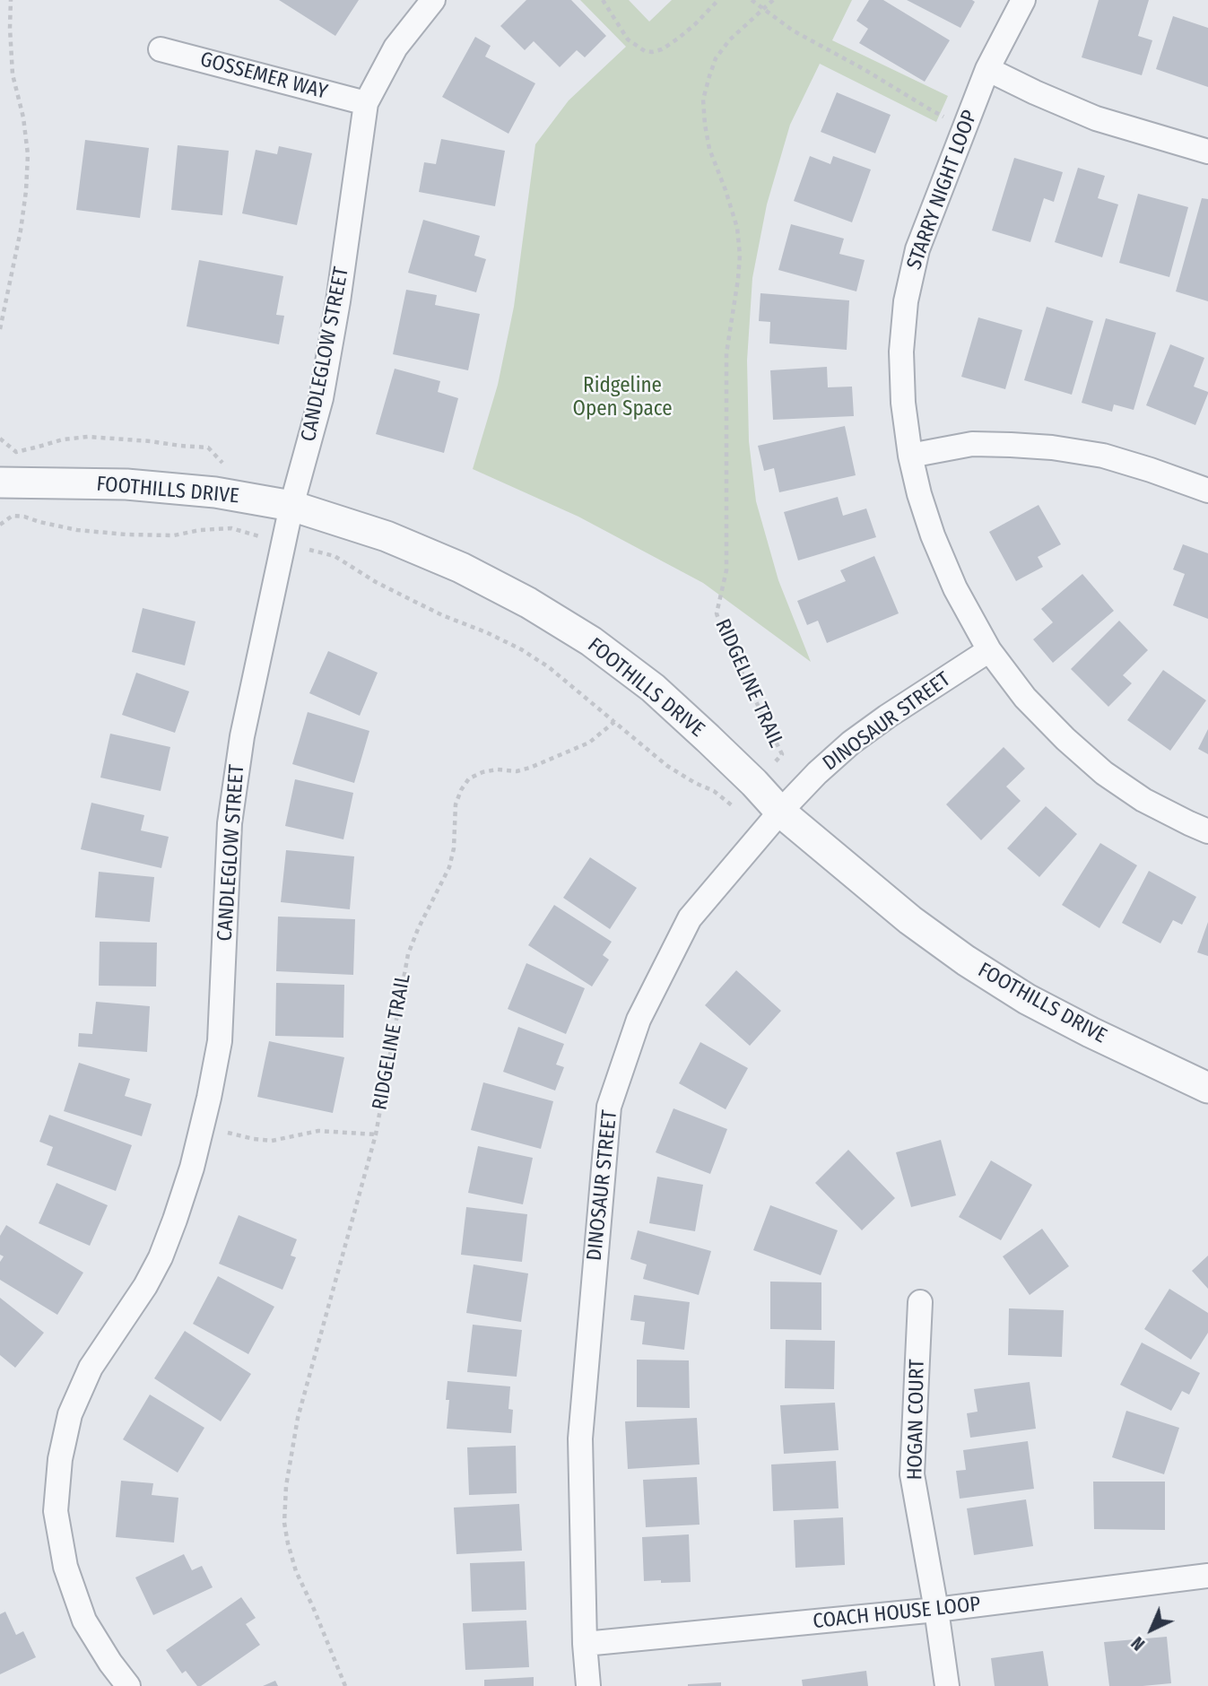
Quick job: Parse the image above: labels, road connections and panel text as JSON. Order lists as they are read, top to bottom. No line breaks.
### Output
{"streets":{"street":["GOSSEMER WAY","STARRY NIGHT LOOP","CANDLEGLOW STREET","FOOTHILLS DRIVE","DINOSAUR STREET","HOGAN COURT","COACH HOUSE LOOP"],"path":["RIDGELINE TRAIL"]},"crossings":[["GOSSEMER WAY","CANDLEGLOW STREET"],["STARRY NIGHT LOOP","DINOSAUR STREET"],["CANDLEGLOW STREET","FOOTHILLS DRIVE"],["FOOTHILLS DRIVE","RIDGELINE TRAIL"],["FOOTHILLS DRIVE","DINOSAUR STREET"],["DINOSAUR STREET","COACH HOUSE LOOP"],["HOGAN COURT","COACH HOUSE LOOP"]],"parks":["Ridgeline Open Space"],"north":"bottom left"}
